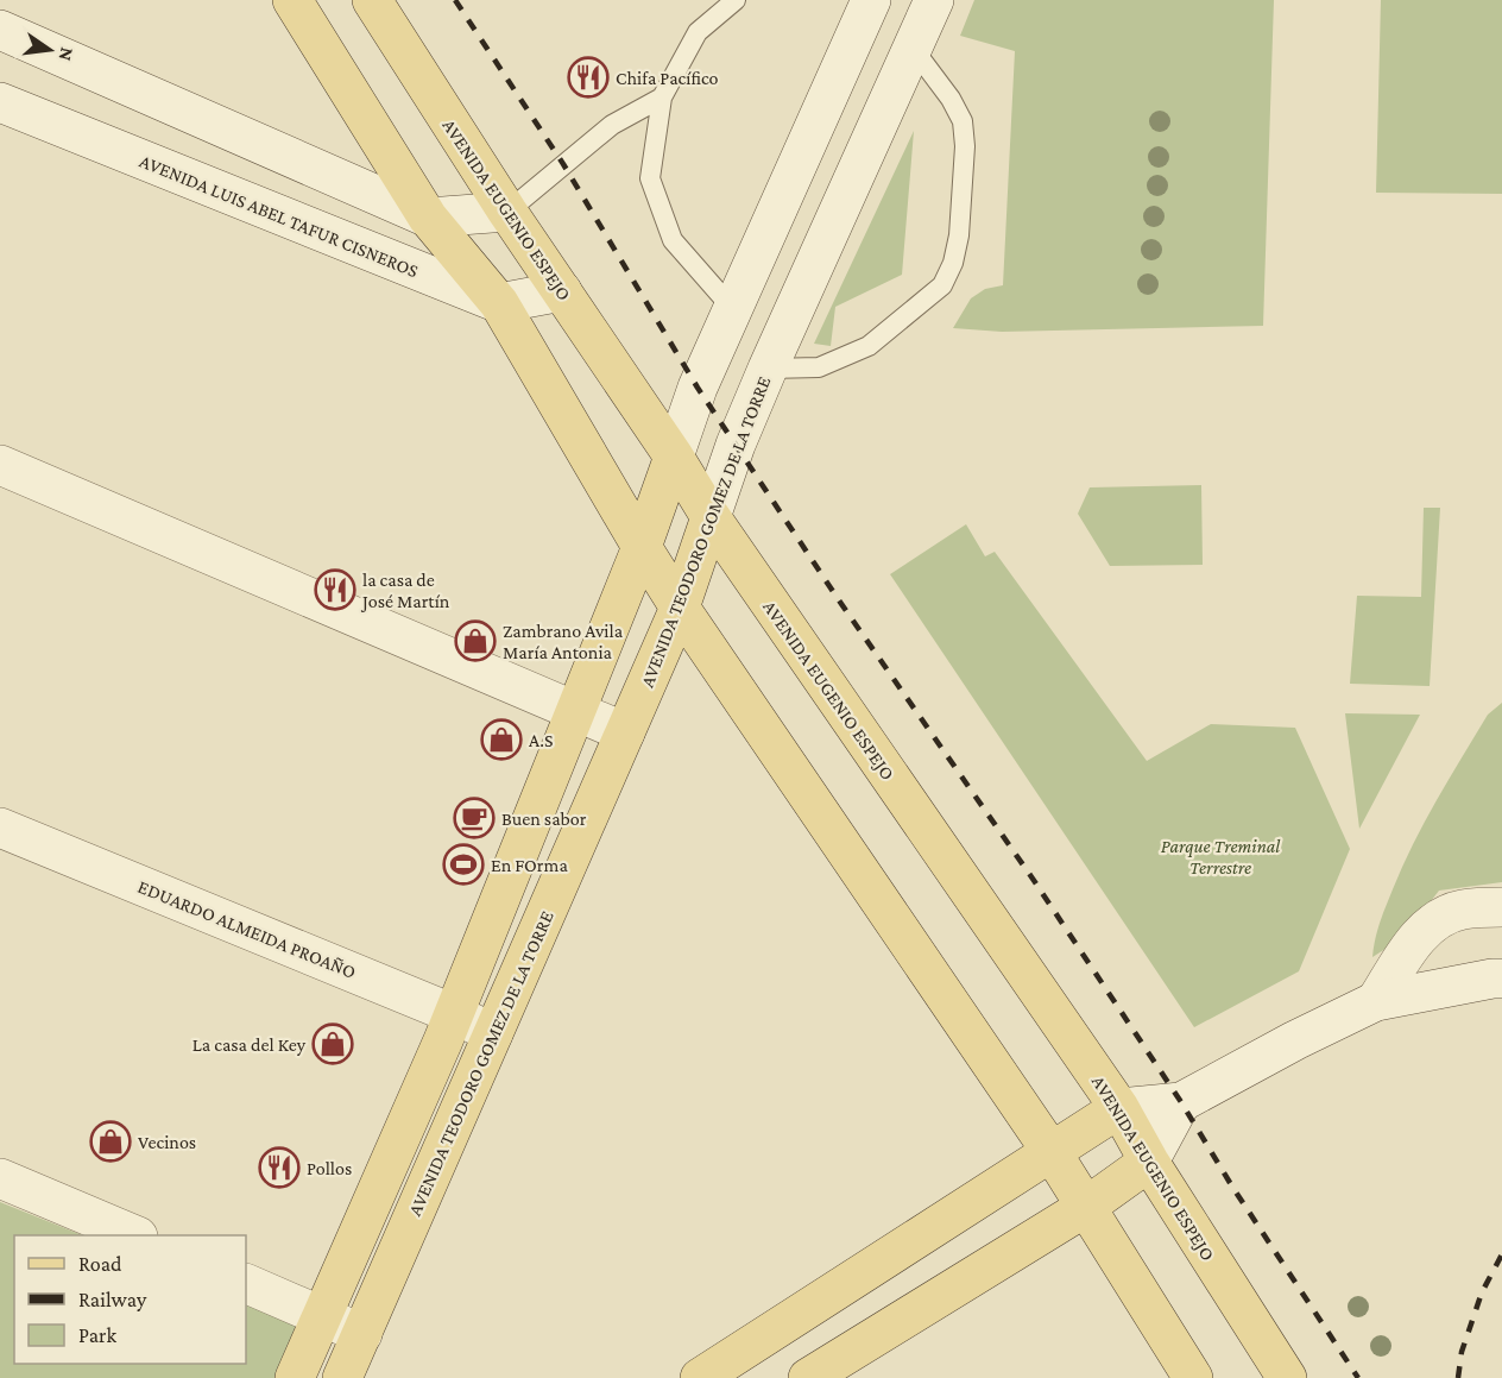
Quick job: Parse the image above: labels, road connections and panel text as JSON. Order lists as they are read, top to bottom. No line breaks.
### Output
{"streets":{"main road":["AVENIDA EUGENIO ESPEJO","AVENIDA TEODORO GOMEZ DE LA TORRE"],"street":["AVENIDA LUIS ABEL TAFUR CISNEROS","EDUARDO ALMEIDA PROAÑO"]},"crossings":[["AVENIDA EUGENIO ESPEJO","AVENIDA TEODORO GOMEZ DE LA TORRE"],["AVENIDA TEODORO GOMEZ DE LA TORRE","EDUARDO ALMEIDA PROAÑO"]],"parks":["Parque Treminal Terrestre"],"places":{"restaurant":["Chifa Pacífico","la casa de José Martín","Pollos"],"shop":["Zambrano Avila María Antonia","A.S","La casa del Key","Vecinos"],"cafe":["Buen sabor"],"sports":["En FOrma"]},"legend":["Road","Railway","Park"],"north":"right"}
